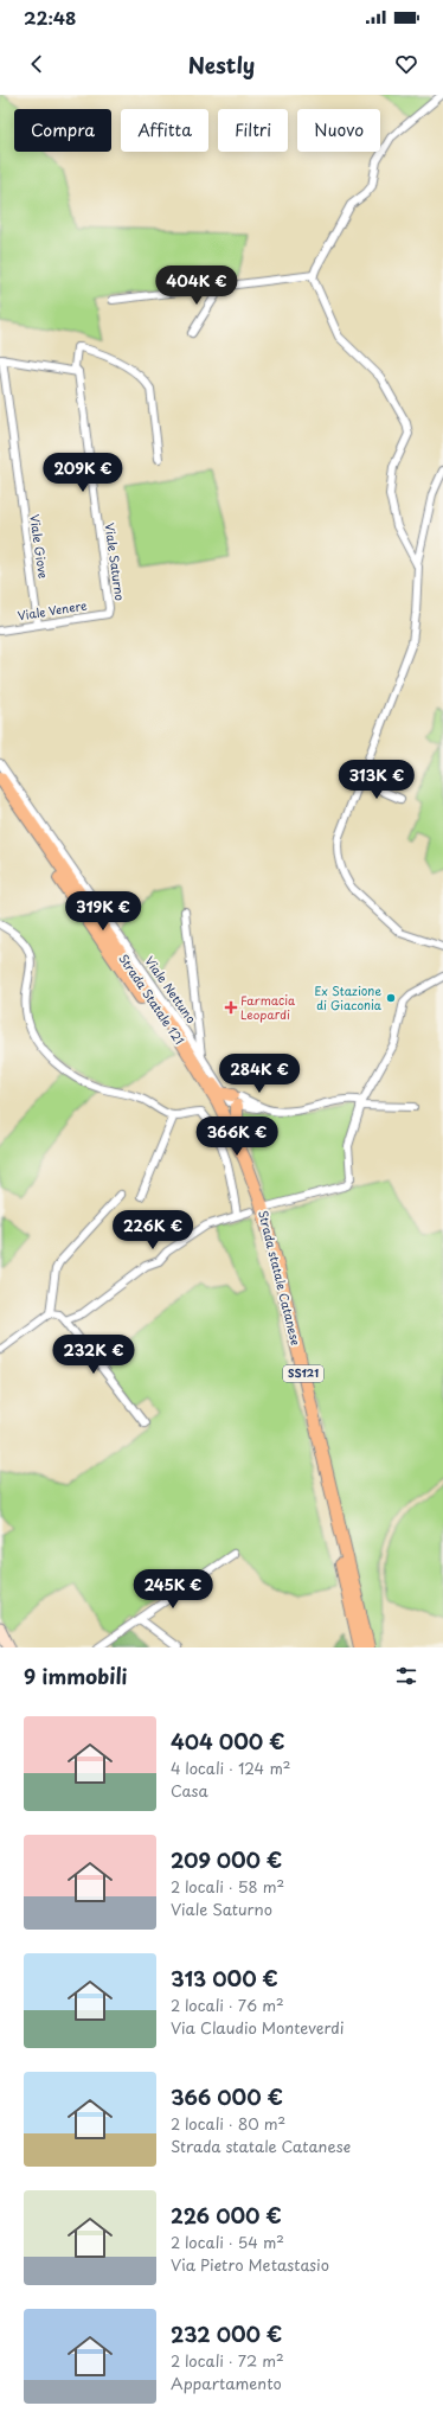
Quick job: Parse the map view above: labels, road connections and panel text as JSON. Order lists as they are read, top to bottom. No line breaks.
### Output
{"streets":{"main road":["Strada Statale 121","Strada statale Catanese","SS121"],"street":["Viale Giove","Viale Saturno","Viale Venere","Viale Nettuno"]},"crossings":[["Viale Giove","Viale Venere"],["Viale Saturno","Viale Venere"],["Viale Nettuno","Strada Statale 121"],["Viale Nettuno","Strada statale Catanese"],["Strada Statale 121","Strada statale Catanese"]],"places":{"other":["Ex Stazione di Giaconia"],"health":["Farmacia Leopardi"]},"page":{"status":"22:48","header":"Nestly","chip":["Compra","Affitta","Filtri","Nuovo"],"price":["404K €","209K €","313K €","319K €","284K €","366K €","226K €","232K €","245K €"],"heading":"9 immobili","list":[{"name":"404 000 €","note":"4 locali · 124 m² · Casa"},{"name":"209 000 €","note":"2 locali · 58 m² · Viale Saturno"},{"name":"313 000 €","note":"2 locali · 76 m² · Via Claudio Monteverdi"},{"name":"366 000 €","note":"2 locali · 80 m² · Strada statale Catanese"},{"name":"226 000 €","note":"2 locali · 54 m² · Via Pietro Metastasio"},{"name":"232 000 €","note":"2 locali · 72 m² · Appartamento"}]}}
